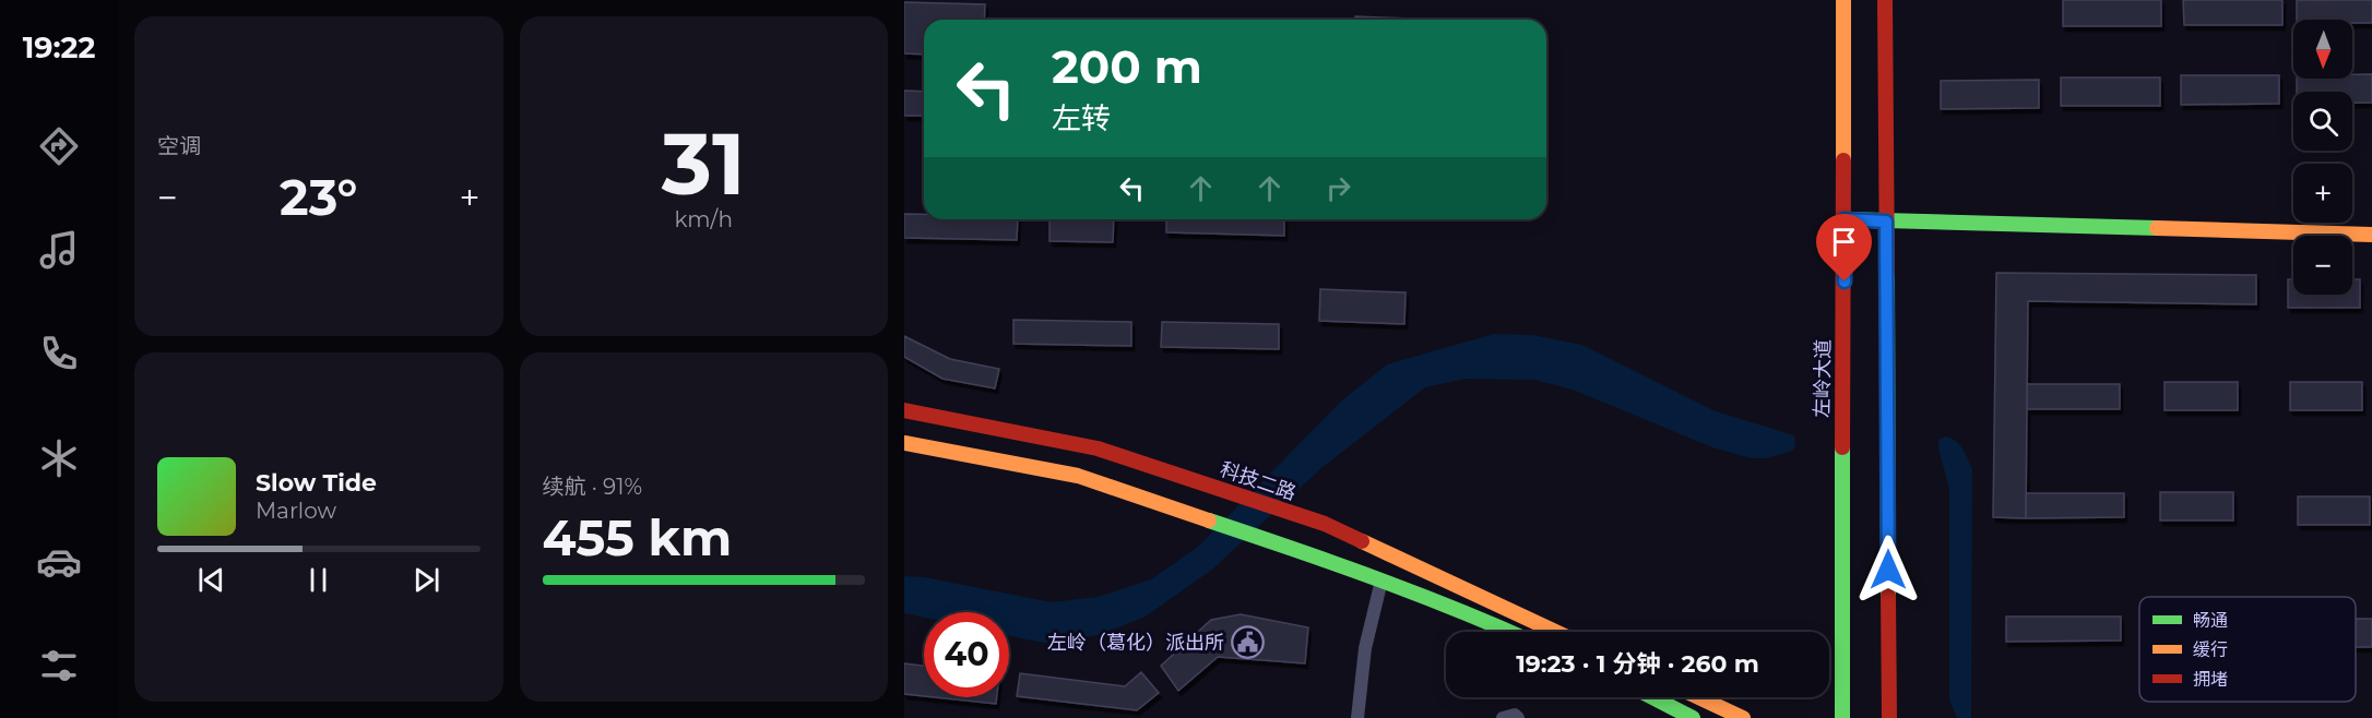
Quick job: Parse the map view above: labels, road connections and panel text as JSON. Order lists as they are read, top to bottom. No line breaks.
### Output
{"streets":{"street":["左岭大道","科技二路"]},"places":{"public building":["左岭（葛化）派出所"]},"legend":["畅通","缓行","拥堵"],"north":"bottom","page":{"tabs":"19:22","tile":["空调",["31","km/h"],["续航 · 91%","455 km"]],"map_buttons":["+","−"],"turn":["200 m","左转"],"heat":["−","23°","+"],"song":["Slow Tide","Marlow"],"limit":"40","trip":"19:23 · 1 分钟 · 260 m"}}
